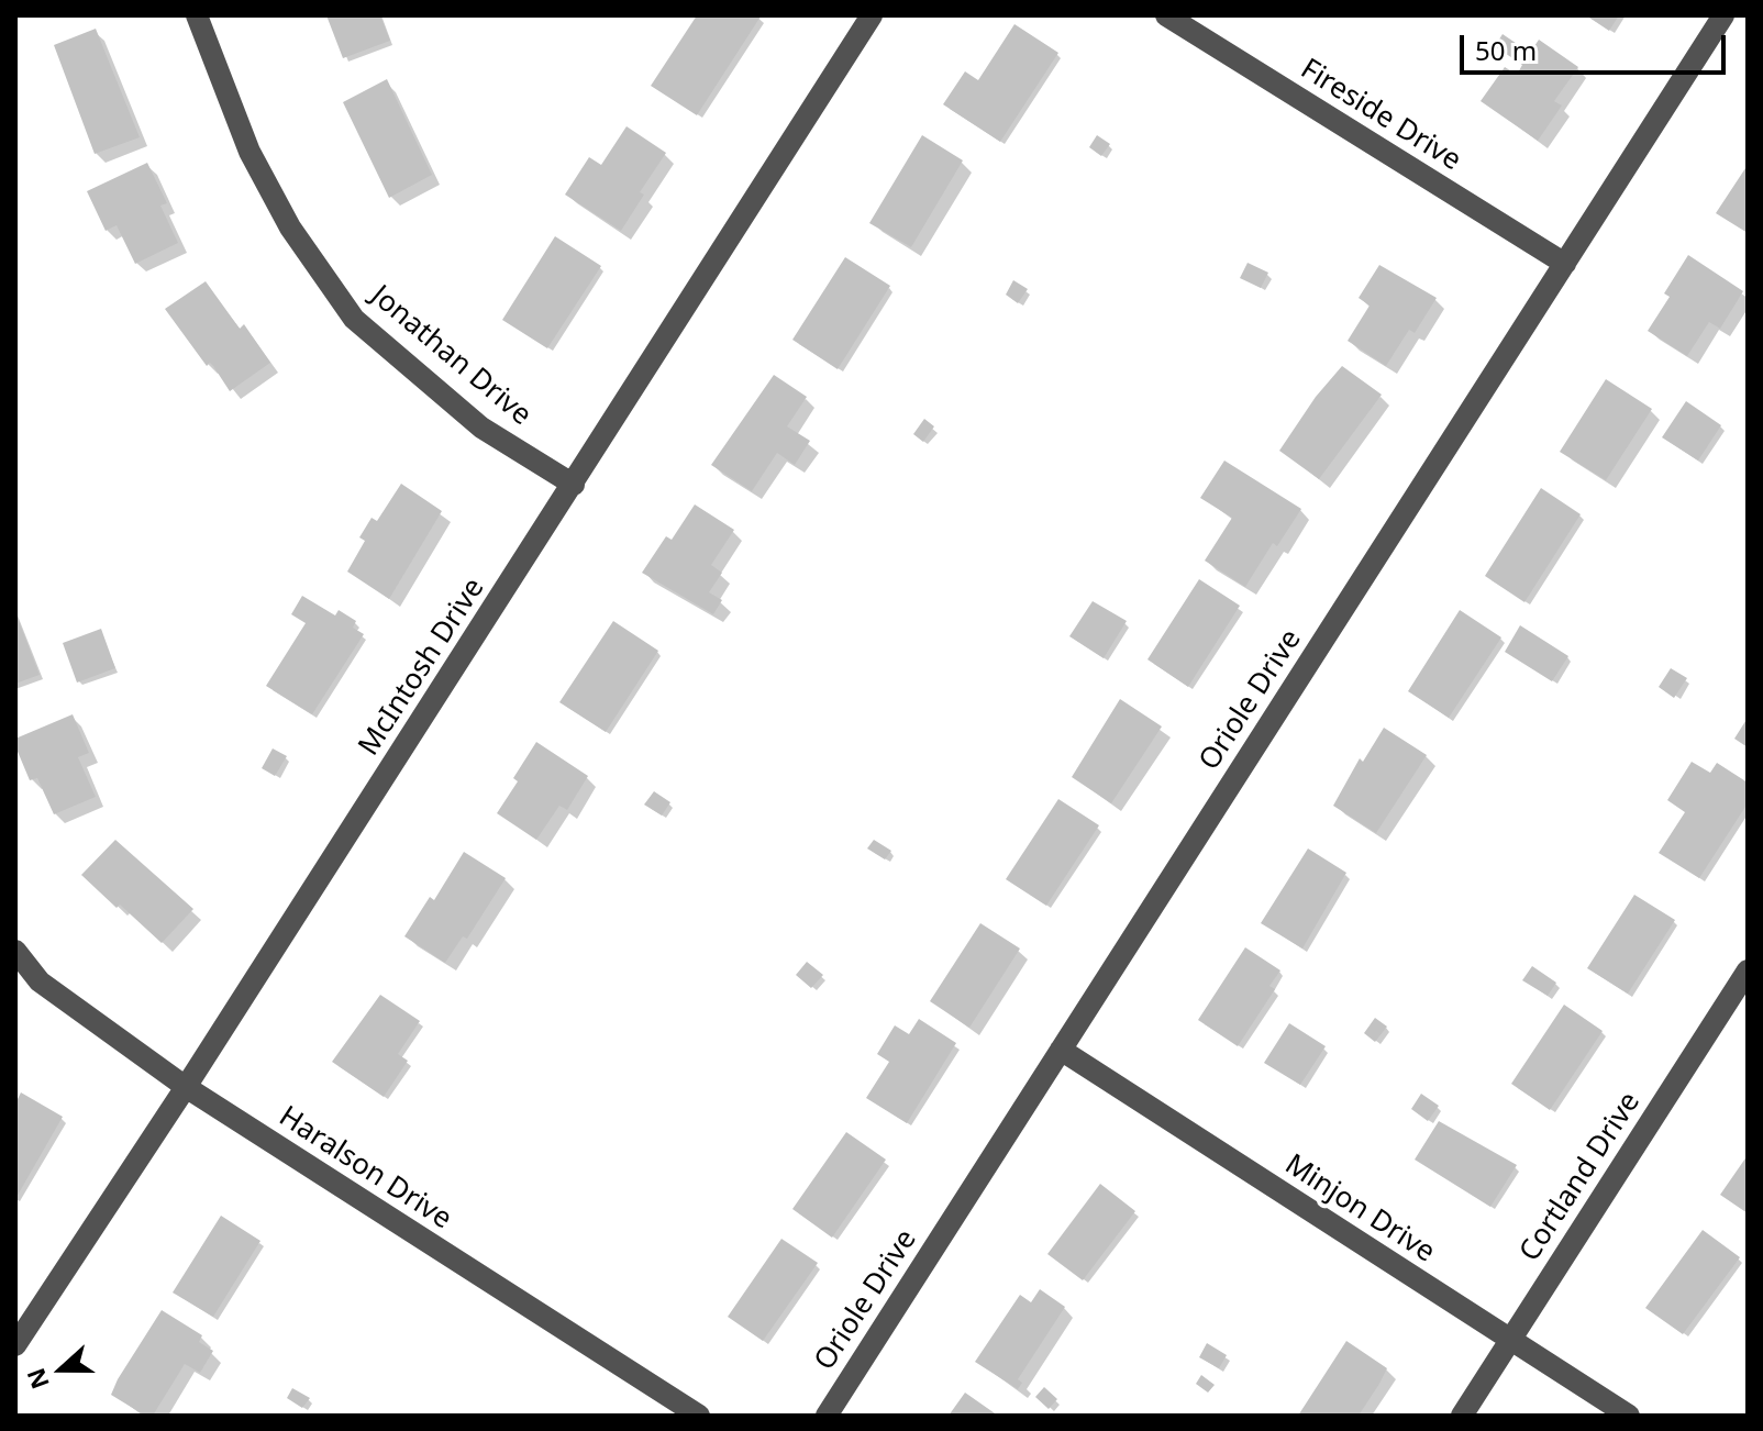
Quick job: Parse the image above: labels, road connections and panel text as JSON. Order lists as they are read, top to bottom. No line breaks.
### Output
{"streets":{"street":["Fireside Drive","Jonathan Drive","McIntosh Drive","Oriole Drive","Haralson Drive","Cortland Drive","Minjon Drive"]},"crossings":[["Fireside Drive","Oriole Drive"],["Jonathan Drive","McIntosh Drive"],["McIntosh Drive","Haralson Drive"],["Oriole Drive","Minjon Drive"],["Cortland Drive","Minjon Drive"]],"scale_bar":"50 m","north":"left"}
